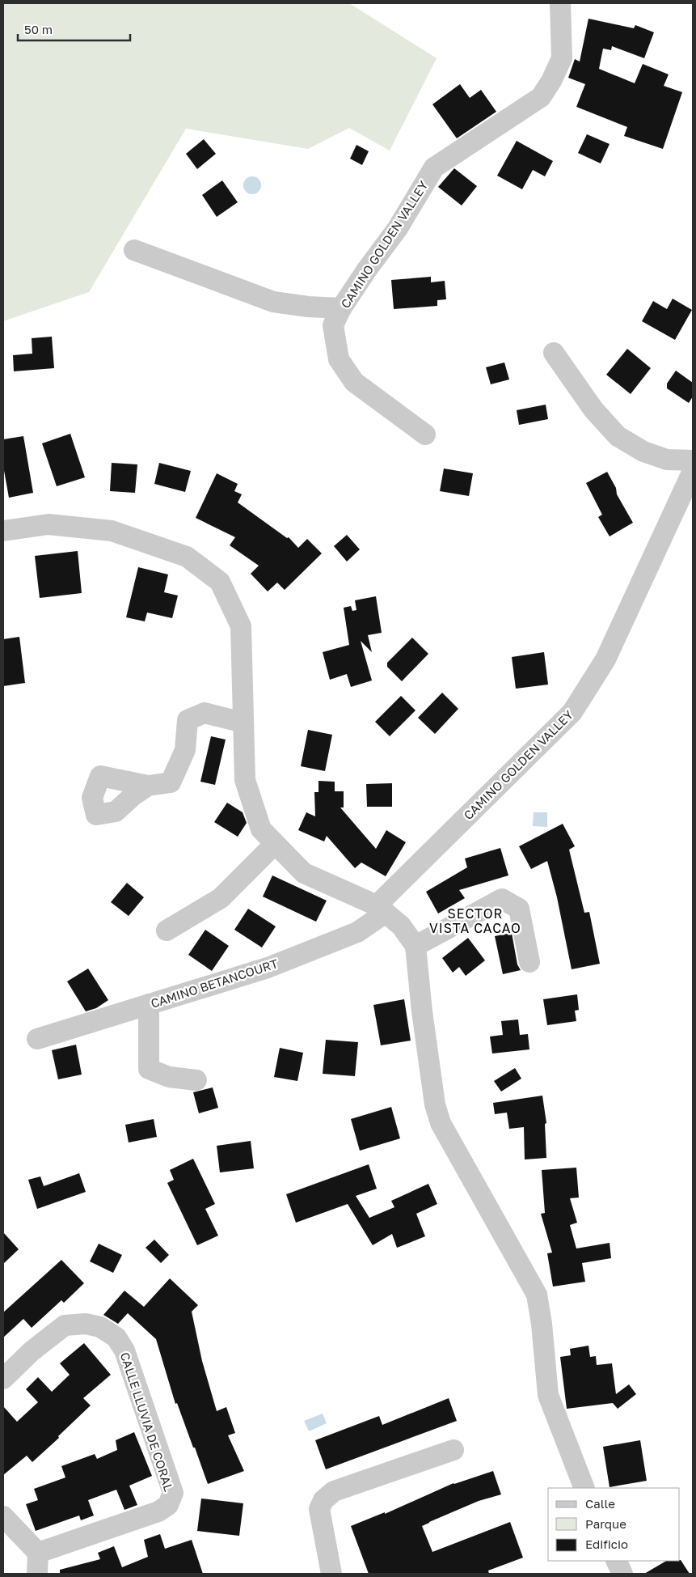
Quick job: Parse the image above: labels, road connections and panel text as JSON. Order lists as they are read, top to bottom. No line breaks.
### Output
{"streets":{"street":["CAMINO GOLDEN VALLEY","CAMINO BETANCOURT","CALLE LLUVIA DE CORAL"]},"crossings":[["CAMINO GOLDEN VALLEY","CAMINO BETANCOURT"]],"districts":["SECTOR VISTA CACAO"],"legend":["Calle","Parque","Edificio"],"scale_bar":"50 m"}
